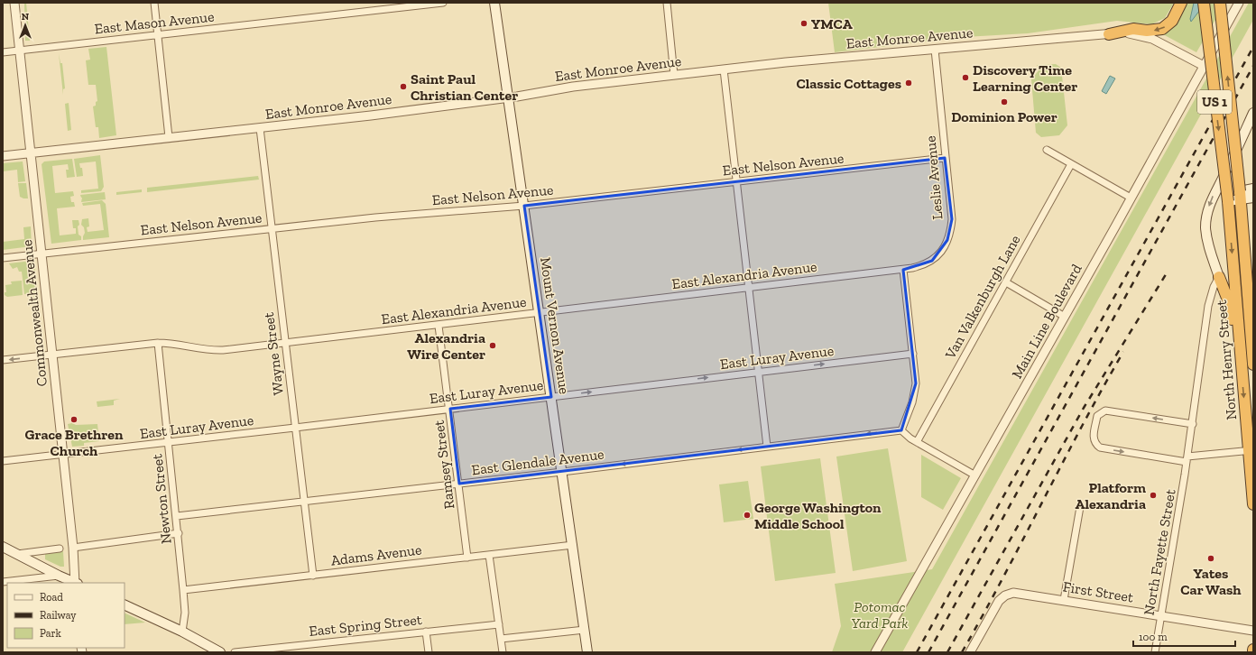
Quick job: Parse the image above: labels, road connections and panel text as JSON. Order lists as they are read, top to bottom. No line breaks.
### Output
{"streets":{"highway":["US 1","North Henry Street"],"main road":["Mount Vernon Avenue"],"street":["East Mason Avenue","East Monroe Avenue","East Nelson Avenue","Leslie Avenue","East Alexandria Avenue","Van Valkenburgh Lane","Commonwealth Avenue","Main Line Boulevard","Wayne Street","East Luray Avenue","East Glendale Avenue","Ramsey Street","Newton Street","North Fayette Street","Adams Avenue","First Street","East Spring Street"]},"crossings":[["East Mason Avenue","Commonwealth Avenue"],["East Monroe Avenue","Leslie Avenue"],["East Monroe Avenue","Commonwealth Avenue"],["East Monroe Avenue","Main Line Boulevard"],["East Monroe Avenue","Mount Vernon Avenue"],["East Monroe Avenue","Wayne Street"],["US 1","North Henry Street"],["East Nelson Avenue","Leslie Avenue"],["East Nelson Avenue","Commonwealth Avenue"],["East Nelson Avenue","Mount Vernon Avenue"],["East Nelson Avenue","Wayne Street"],["Leslie Avenue","East Alexandria Avenue"],["East Alexandria Avenue","Commonwealth Avenue"],["East Alexandria Avenue","Mount Vernon Avenue"],["East Alexandria Avenue","Wayne Street"],["East Alexandria Avenue","Ramsey Street"],["East Alexandria Avenue","Newton Street"],["Commonwealth Avenue","East Luray Avenue"],["Mount Vernon Avenue","East Luray Avenue"],["Mount Vernon Avenue","East Glendale Avenue"],["Mount Vernon Avenue","Adams Avenue"],["Wayne Street","East Luray Avenue"],["Wayne Street","East Glendale Avenue"],["Wayne Street","Adams Avenue"],["East Luray Avenue","Ramsey Street"],["East Luray Avenue","Newton Street"],["East Glendale Avenue","Ramsey Street"],["East Glendale Avenue","Newton Street"],["Ramsey Street","Adams Avenue"],["Newton Street","Adams Avenue"],["North Fayette Street","First Street"]],"one_way":["East Luray Avenue","East Glendale Avenue"],"parks":["Potomac Yard Park"],"places":["YMCA","Discovery Time Learning Center","Classic Cottages","Saint Paul Christian Center","Dominion Power","Alexandria Wire Center","Grace Brethren Church","Platform Alexandria","George Washington Middle School","Yates Car Wash"],"legend":["Road","Railway","Park"],"scale_bar":"100 m","north":"top"}
